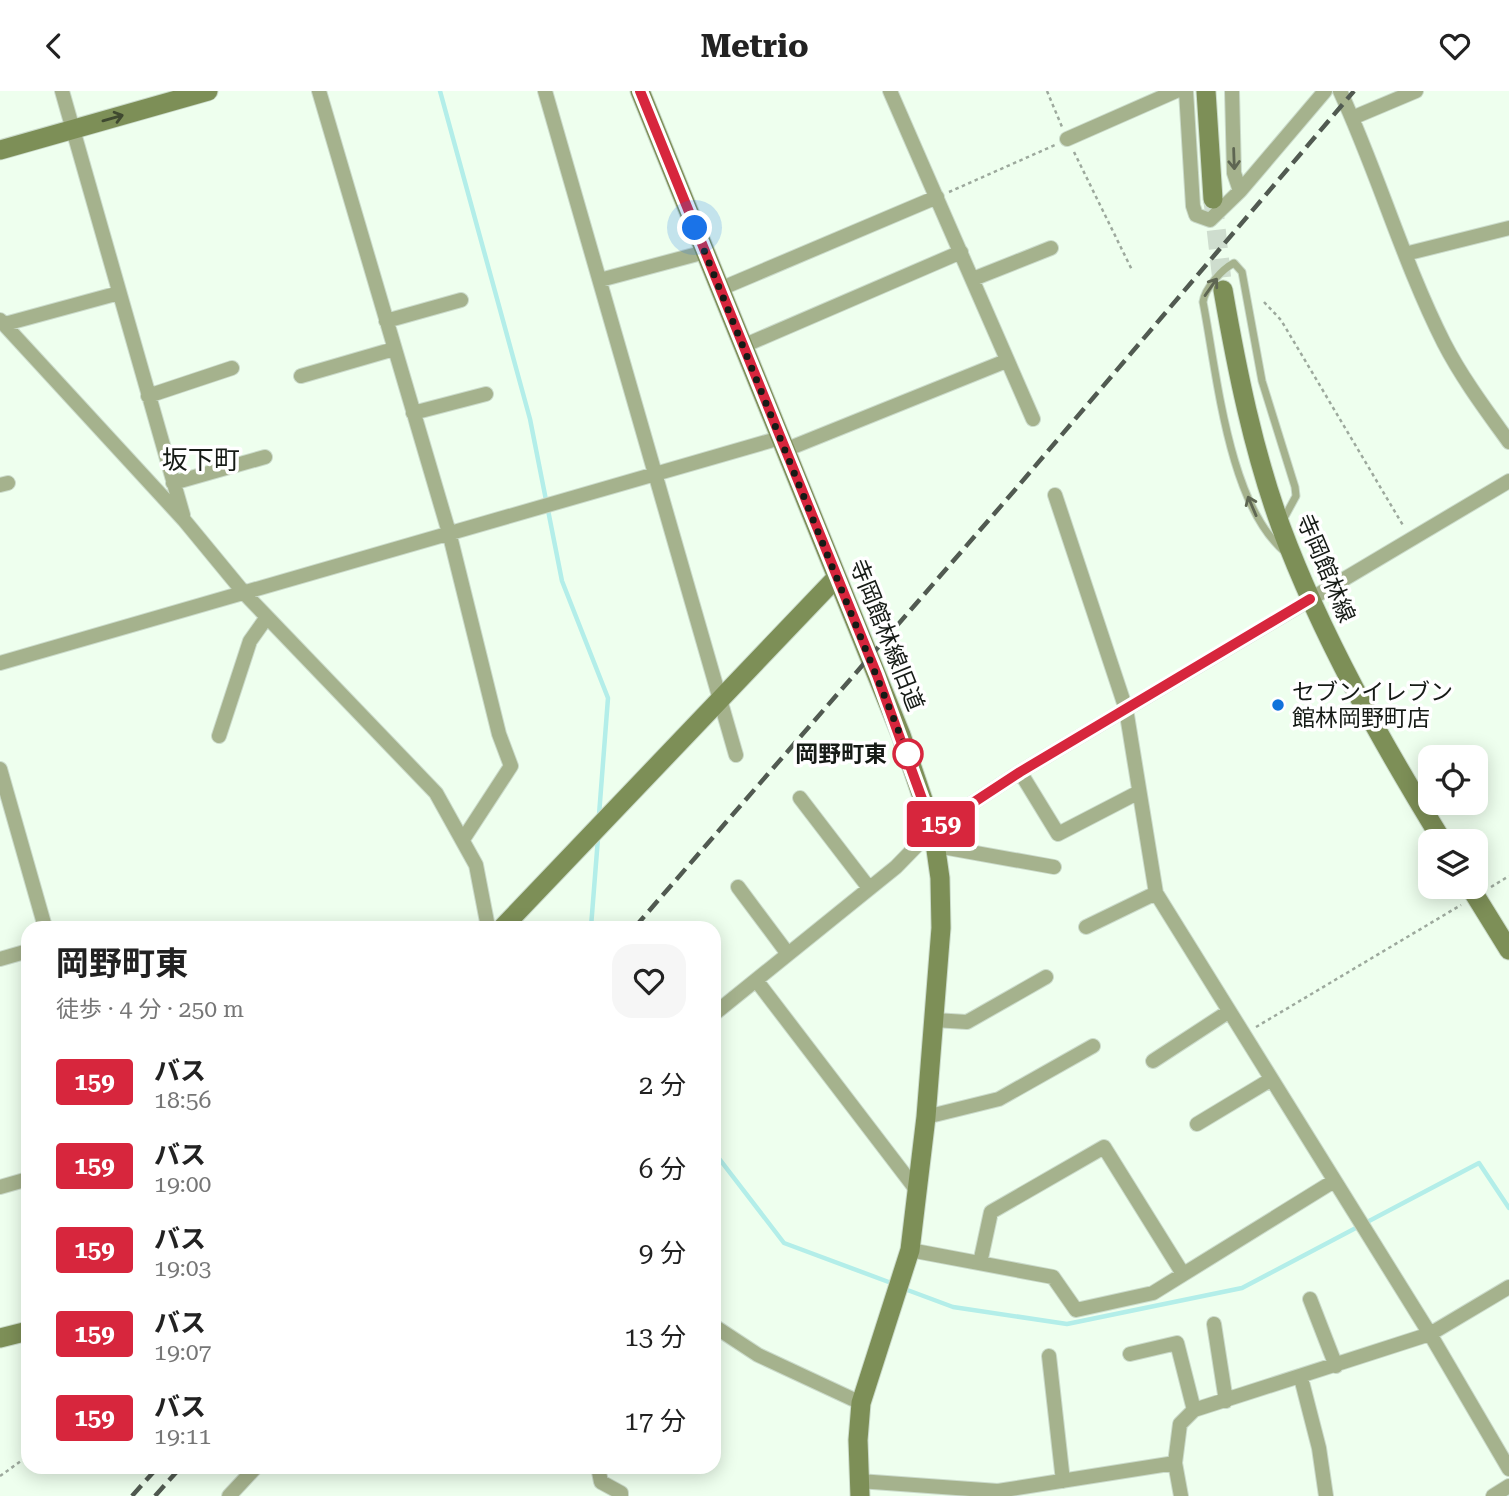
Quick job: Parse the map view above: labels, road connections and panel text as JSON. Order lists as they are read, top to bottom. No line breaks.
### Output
{"streets":{"street":["寺岡館林線","寺岡館林線旧道"]},"districts":["坂下町"],"places":["セブンイレブン 館林岡野町店","岡野町東"],"lines":["bus line 159"],"page":{"header":"Metrio","on_map":"159","heading":["岡野町東","徒歩 · 4 分 · 250 m"],"list":[{"mark":"159","name":"バス","note":"18:56","value":"2 分"},{"mark":"159","name":"バス","note":"19:00","value":"6 分"},{"mark":"159","name":"バス","note":"19:03","value":"9 分"},{"mark":"159","name":"バス","note":"19:07","value":"13 分"},{"mark":"159","name":"バス","note":"19:11","value":"17 分"}]}}
